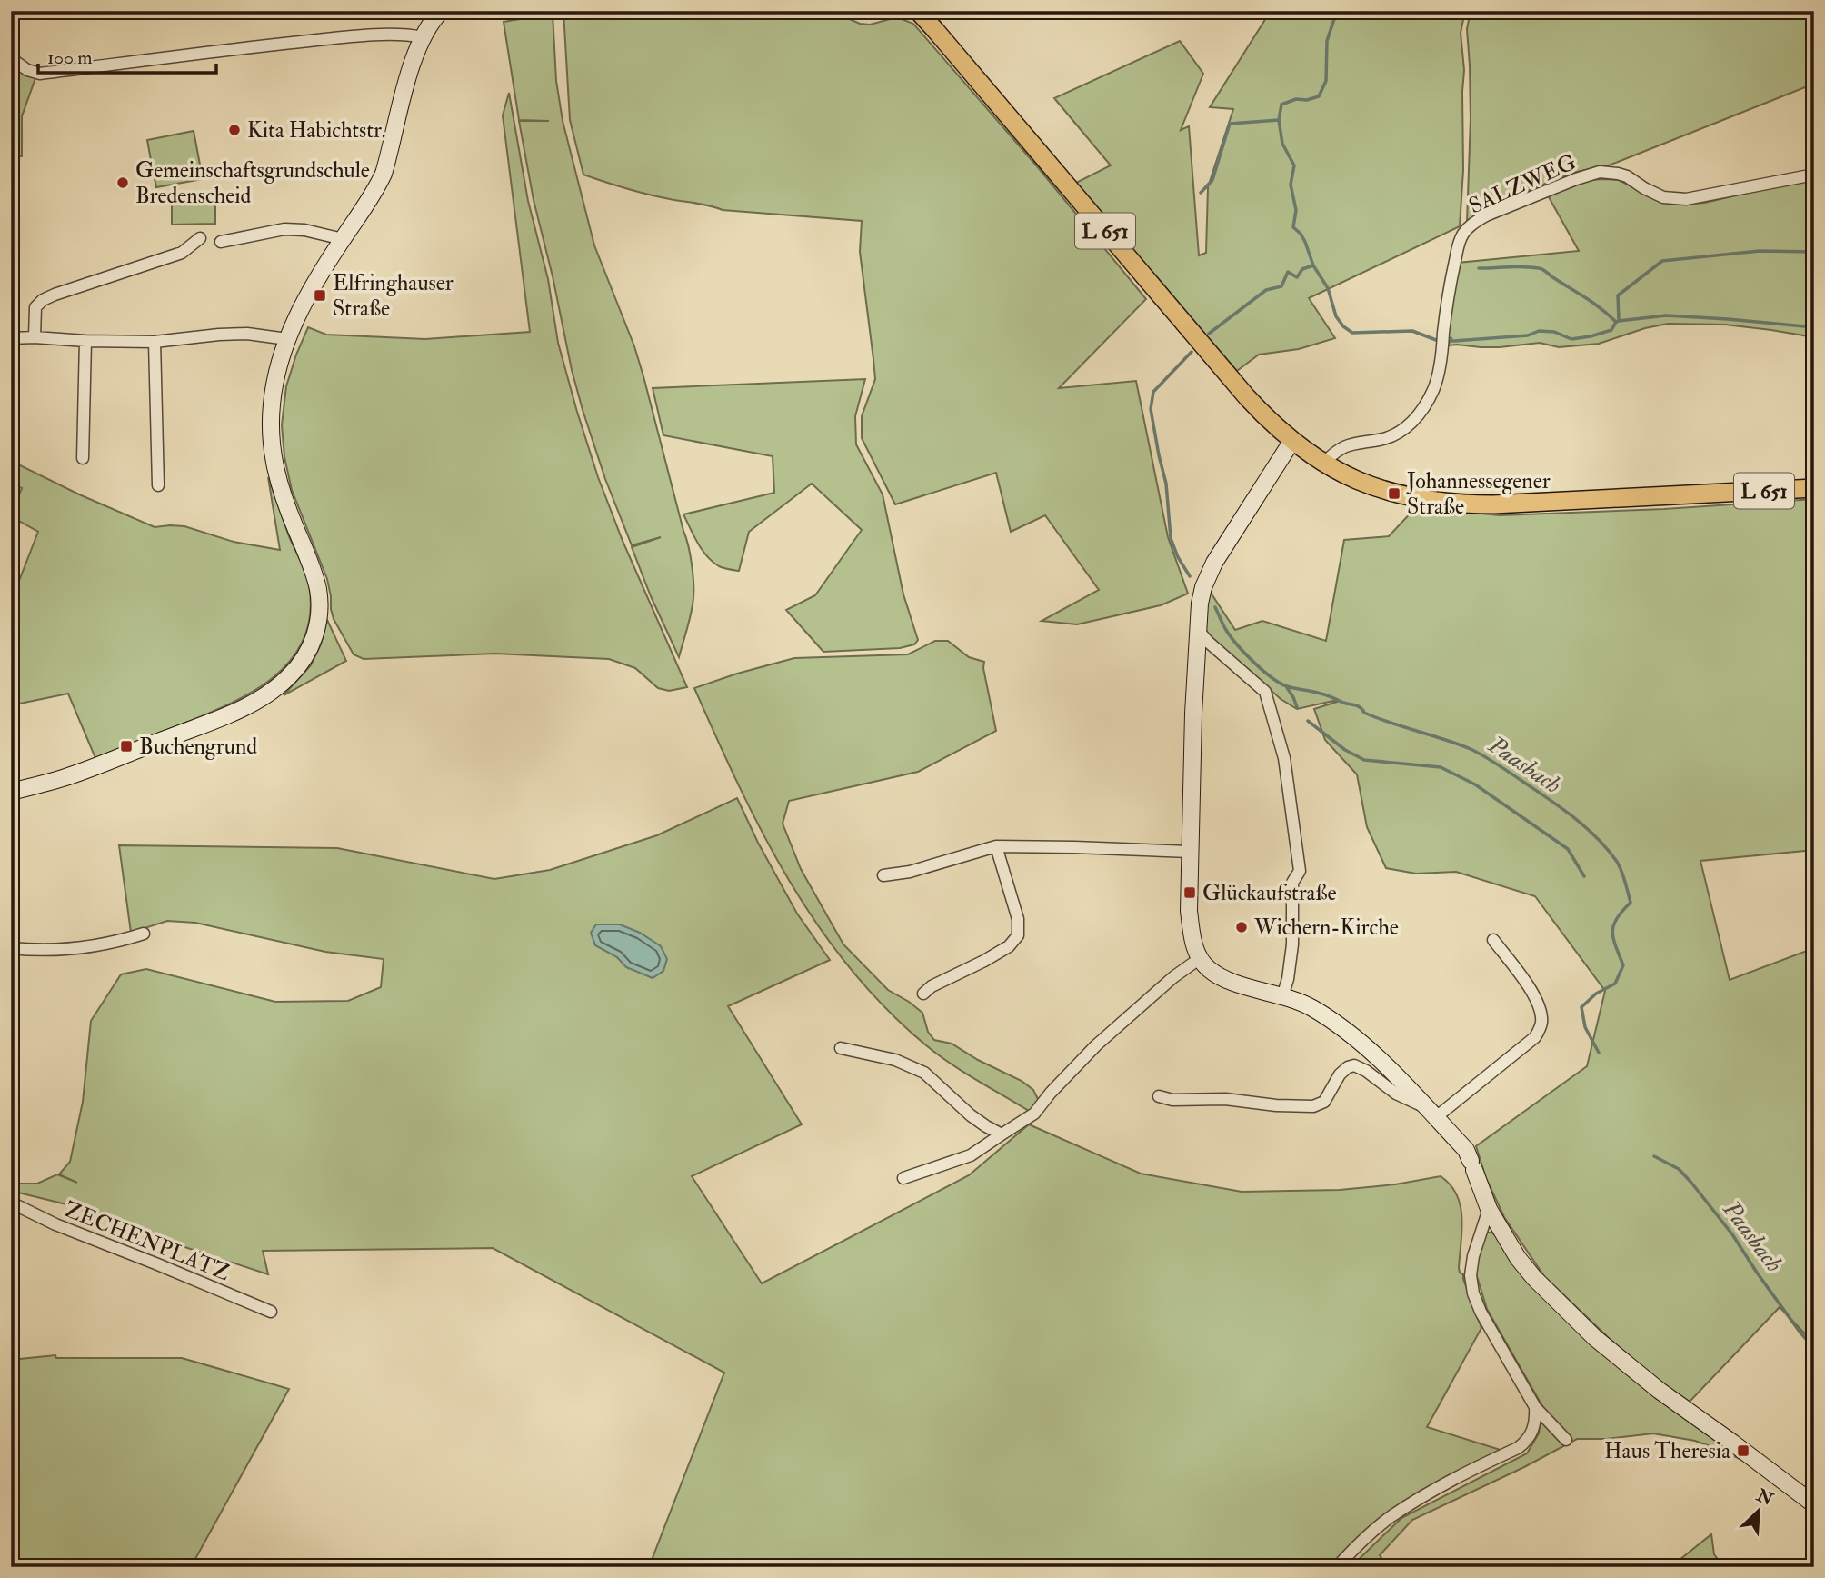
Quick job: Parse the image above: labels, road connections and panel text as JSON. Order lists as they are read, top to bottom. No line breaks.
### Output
{"streets":{"main road":["L 651"],"street":["SALZWEG","ZECHENPLATZ"]},"crossings":[["SALZWEG","L 651"]],"water":["Paasbach"],"places":{"other":["Kita Habichtstr.","Gemeinschaftsgrundschule Bredenscheid","Wichern-Kirche"],"transit":["Elfringhauser Straße","Johannessegener Straße","Buchengrund","Glückaufstraße","Haus Theresia"]},"scale_bar":"100 m","north":"top right"}
